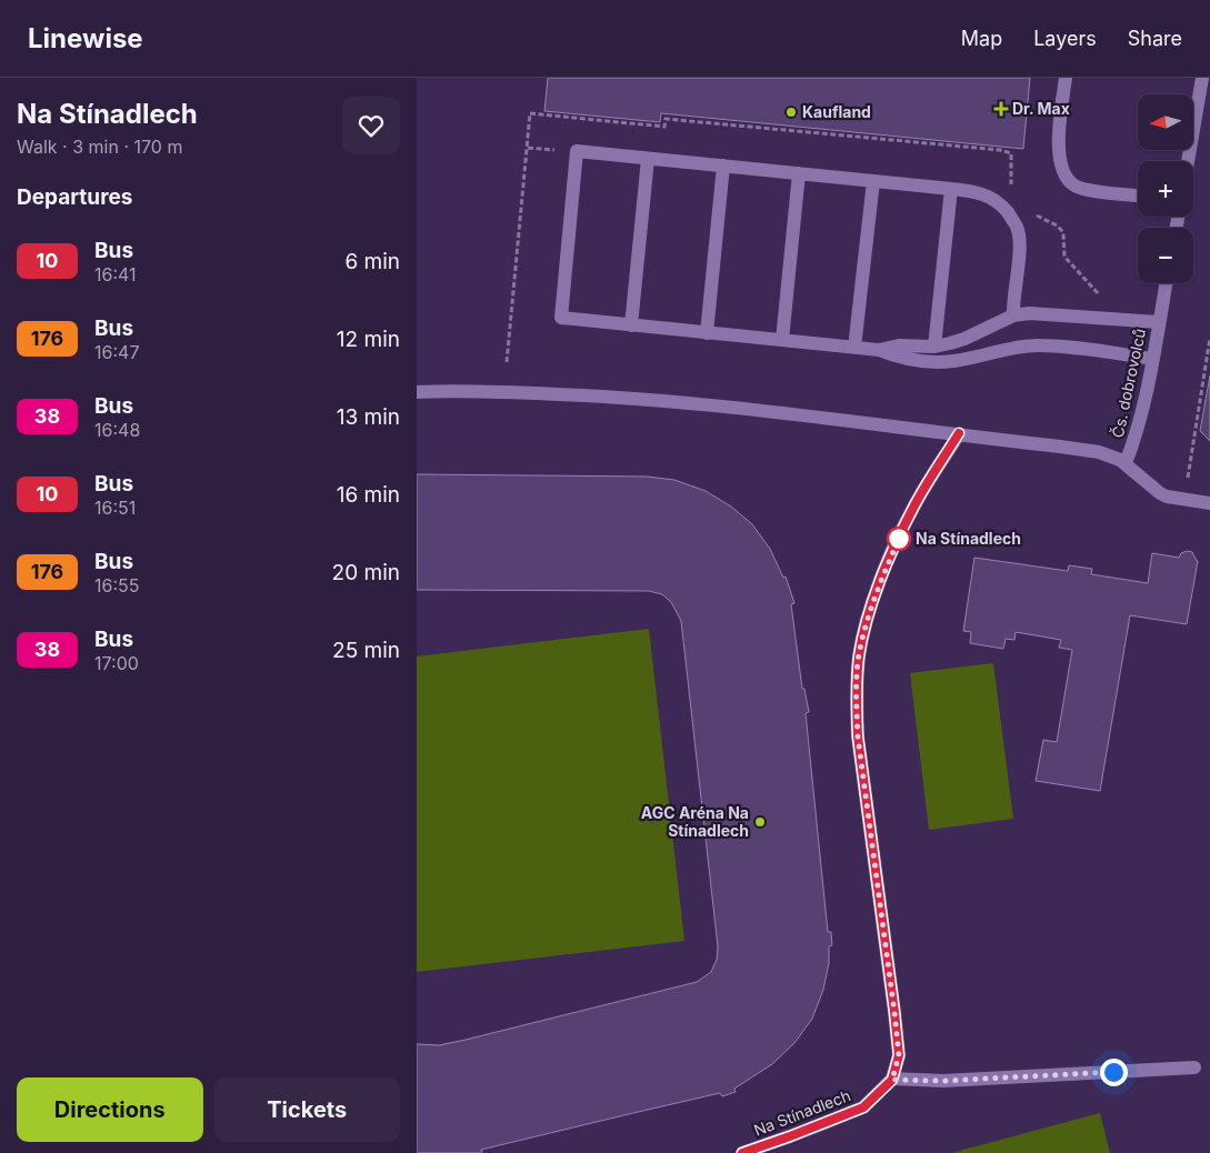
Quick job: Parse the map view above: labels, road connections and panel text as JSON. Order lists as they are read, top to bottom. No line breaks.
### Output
{"streets":{"street":["Čs. dobrovolců","Na Stínadlech"]},"places":{"health":["Dr. Max"],"other":["Kaufland","Na Stínadlech","AGC Aréna Na Stínadlech"]},"lines":["bus line 10"],"north":"left","page":{"header":"Linewise","nav":["Map","Layers","Share"],"heading":[["Na Stínadlech","Walk · 3 min · 170 m"],"Departures"],"map_buttons":["+","−"],"list":[{"mark":"10","name":"Bus","note":"16:41","value":"6 min"},{"mark":"176","name":"Bus","note":"16:47","value":"12 min"},{"mark":"38","name":"Bus","note":"16:48","value":"13 min"},{"mark":"10","name":"Bus","note":"16:51","value":"16 min"},{"mark":"176","name":"Bus","note":"16:55","value":"20 min"},{"mark":"38","name":"Bus","note":"17:00","value":"25 min"}],"buttons":["Directions","Tickets"]}}
